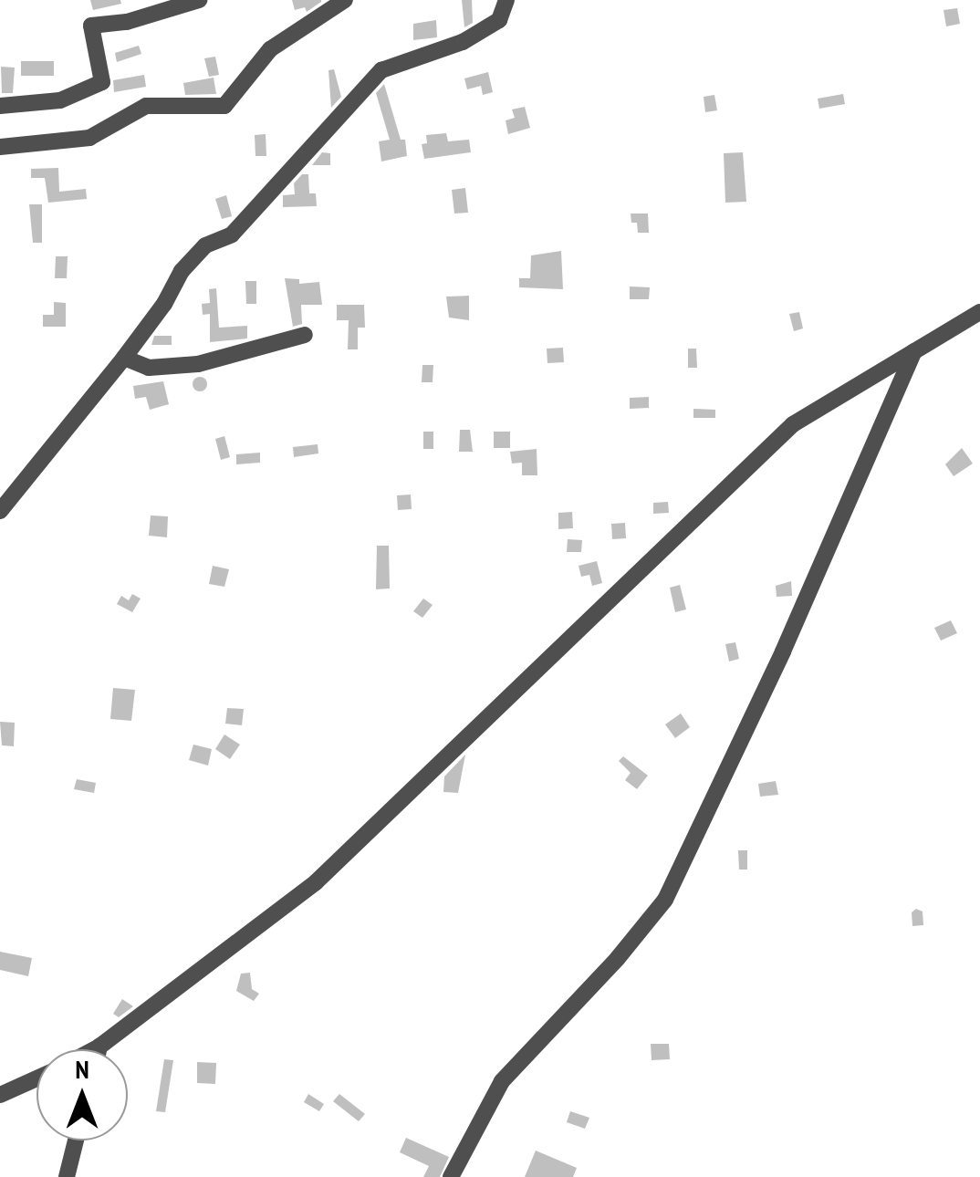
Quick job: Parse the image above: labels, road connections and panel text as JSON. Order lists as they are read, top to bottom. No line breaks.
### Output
{"north":"top"}
